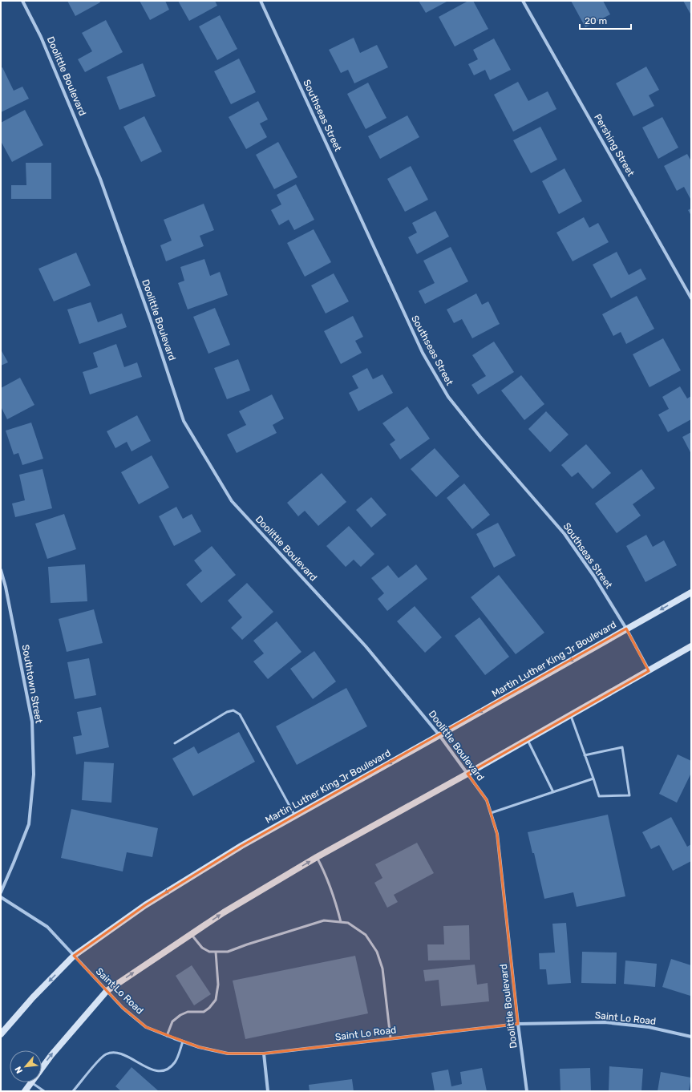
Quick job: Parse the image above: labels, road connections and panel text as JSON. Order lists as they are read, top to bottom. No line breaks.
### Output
{"streets":{"main road":["Martin Luther King Jr Boulevard"],"street":["Doolittle Boulevard","Southseas Street","Pershing Street","Southtown Street","Saint Lo Road"]},"crossings":[["Doolittle Boulevard","Martin Luther King Jr Boulevard"],["Doolittle Boulevard","Saint Lo Road"],["Southseas Street","Martin Luther King Jr Boulevard"],["Martin Luther King Jr Boulevard","Saint Lo Road"]],"scale_bar":"20 m","north":"bottom left"}
